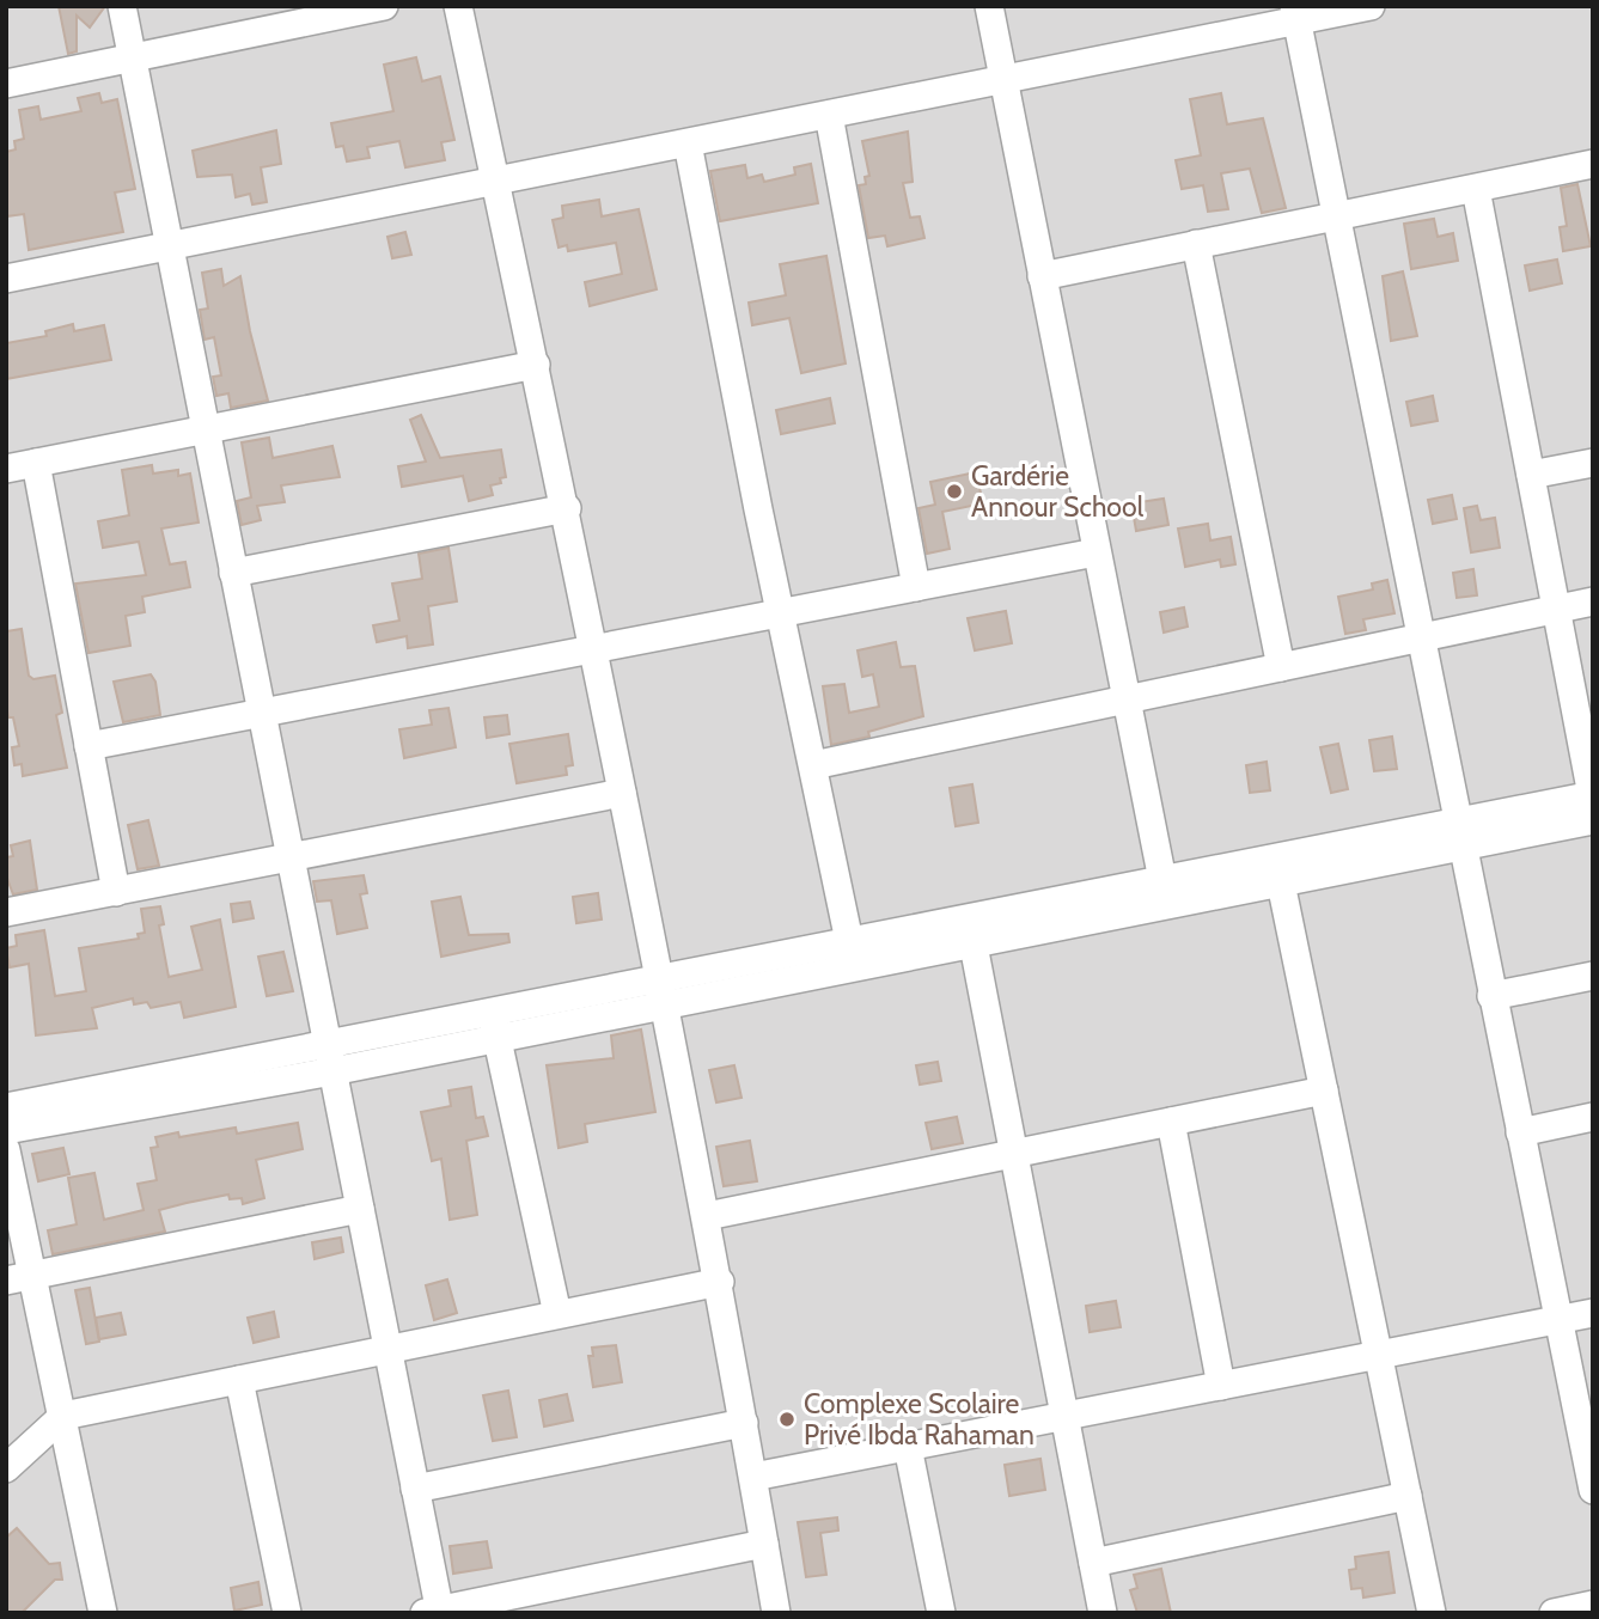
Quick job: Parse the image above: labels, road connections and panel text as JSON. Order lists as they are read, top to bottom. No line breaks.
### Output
{"places":["Gardérie Annour School","Complexe Scolaire Privé Ibda Rahaman"]}
